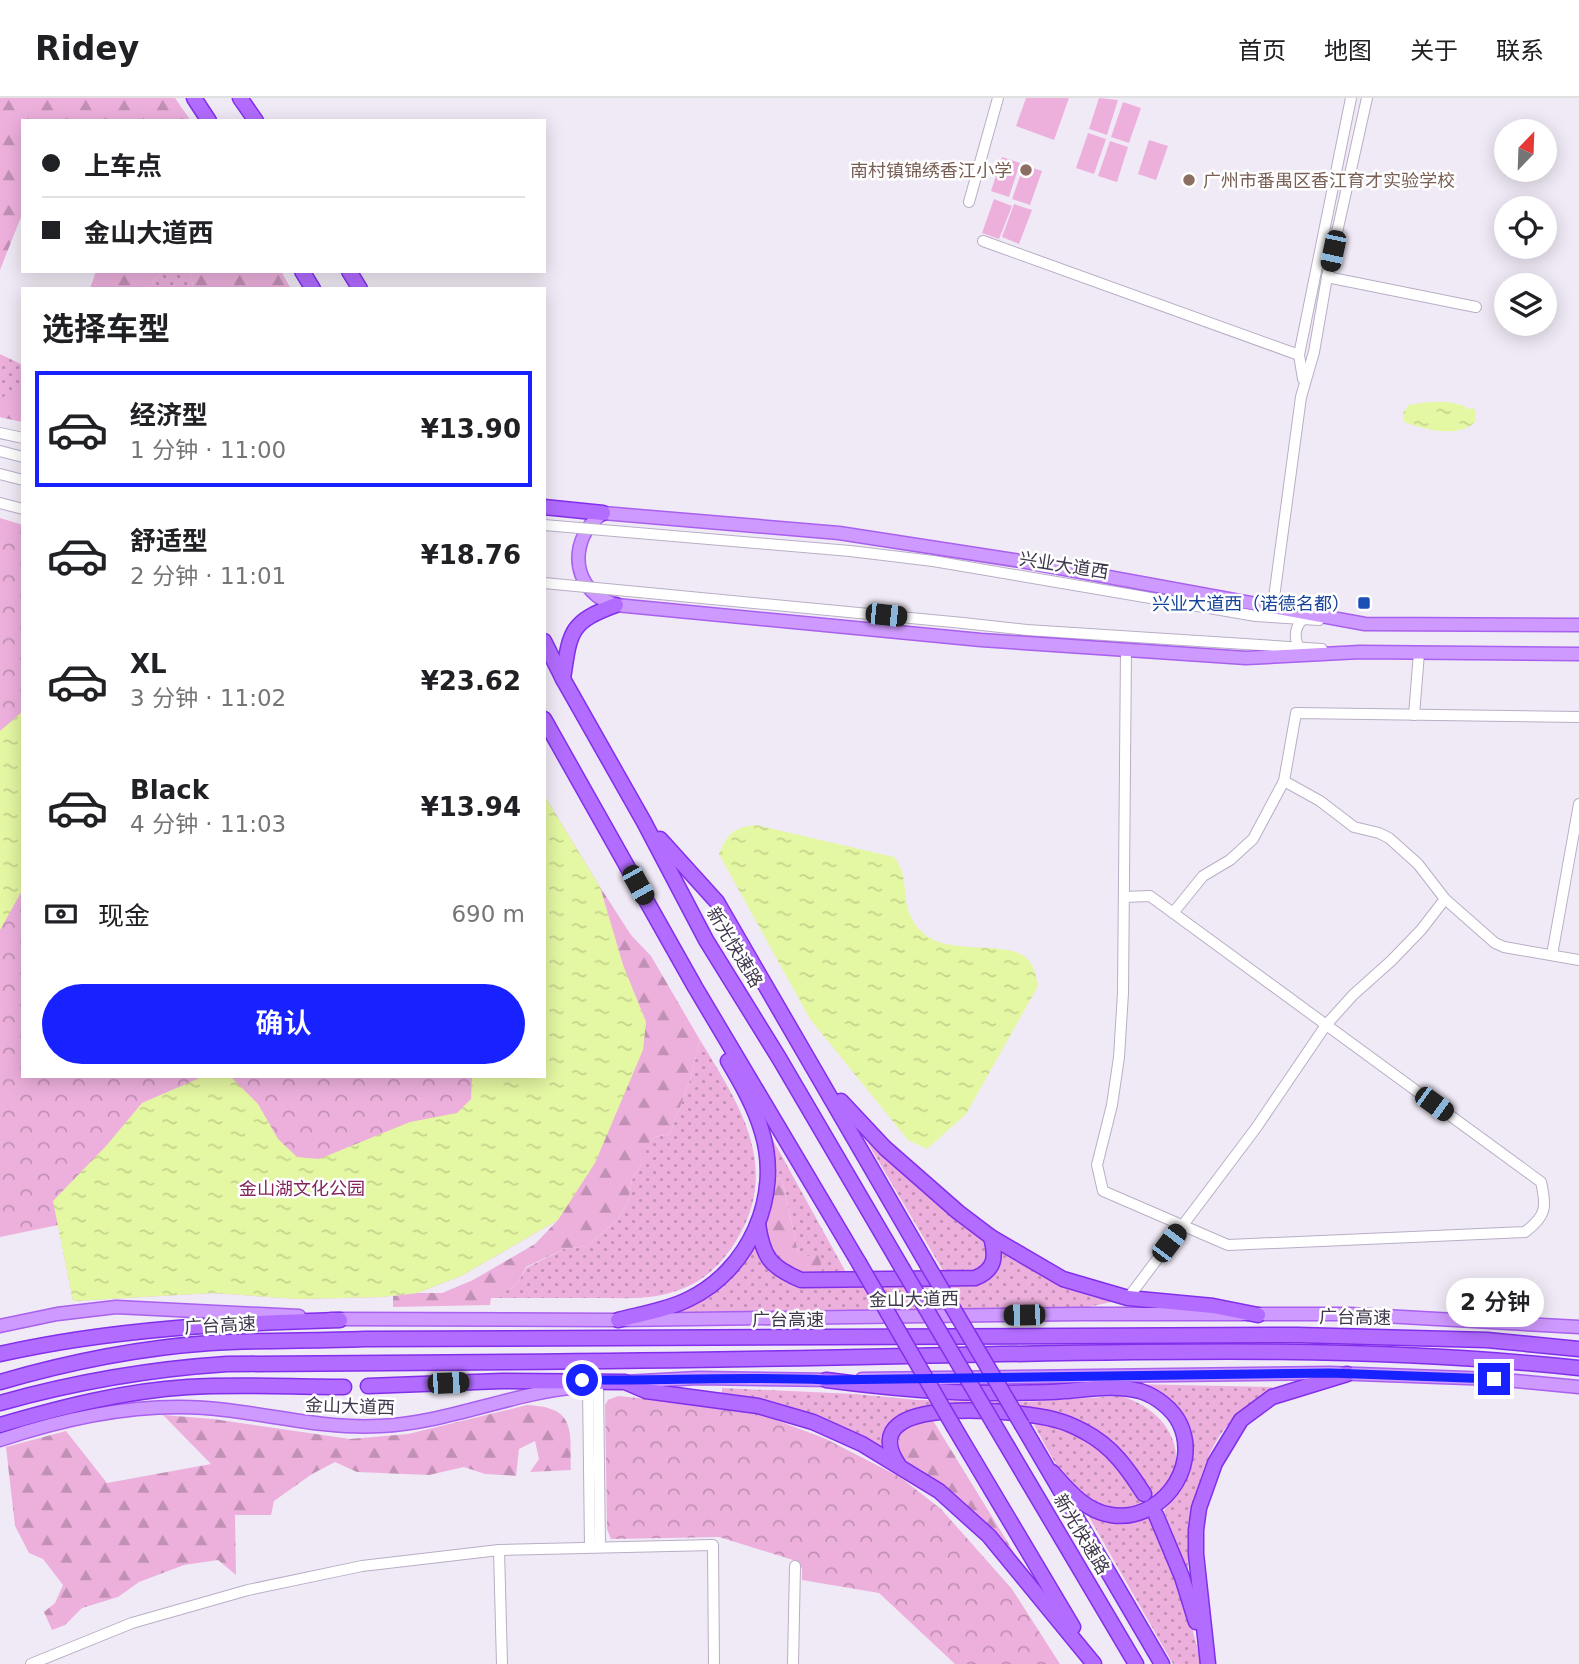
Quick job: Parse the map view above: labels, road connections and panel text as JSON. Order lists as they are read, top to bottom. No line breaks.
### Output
{"streets":{"highway":["新光快速路","广台高速"],"main road":["兴业大道西","金山大道西"]},"parks":["金山湖文化公园"],"places":{"other":["南村镇锦绣香江小学","广州市番禺区香江育才实验学校"],"transit":["兴业大道西（诺德名都）"]},"north":"top right","page":{"header":"Ridey","nav":["首页","地图","关于","联系"],"banner":["上车点","金山大道西"],"heading":"选择车型","list":[{"name":"经济型","note":"1 分钟 · 11:00","value":"¥13.90"},{"name":"舒适型","note":"2 分钟 · 11:01","value":"¥18.76"},{"name":"XL","note":"3 分钟 · 11:02","value":"¥23.62"},{"name":"Black","note":"4 分钟 · 11:03","value":"¥13.94"}],"pay":["现金","690 m"],"buttons":"确认","bubble":"2 分钟"}}
